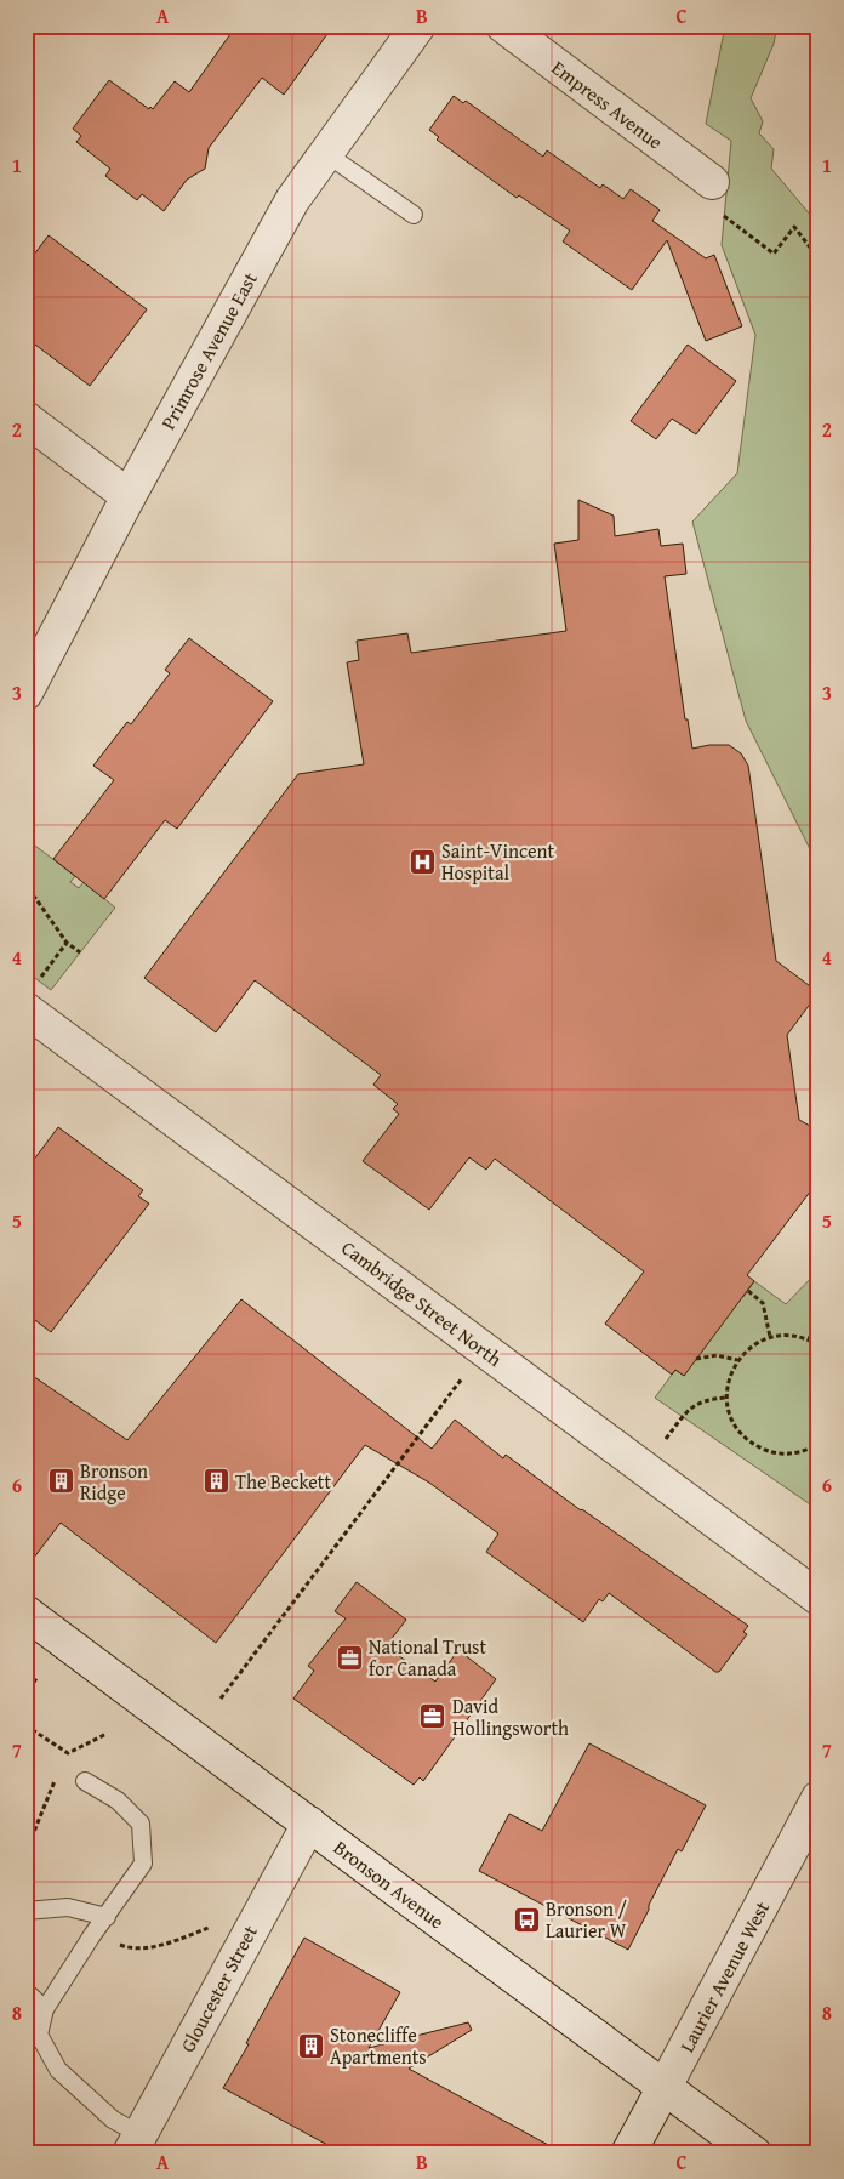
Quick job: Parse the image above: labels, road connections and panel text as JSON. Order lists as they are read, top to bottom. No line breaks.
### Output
{"streets":{"street":["Empress Avenue","Primrose Avenue East","Cambridge Street North","Bronson Avenue","Laurier Avenue West","Gloucester Street"]},"crossings":[["Bronson Avenue","Laurier Avenue West"],["Bronson Avenue","Gloucester Street"]],"places":{"hospital":["Saint-Vincent Hospital"],"building":["Bronson Ridge","The Beckett","Stonecliffe Apartments"],"office":["National Trust for Canada","David Hollingsworth"],"bus stop":["Bronson / Laurier W"]},"grid":{"columns":["A","B","C"],"rows":["1","2","3","4","5","6","7","8"]}}
